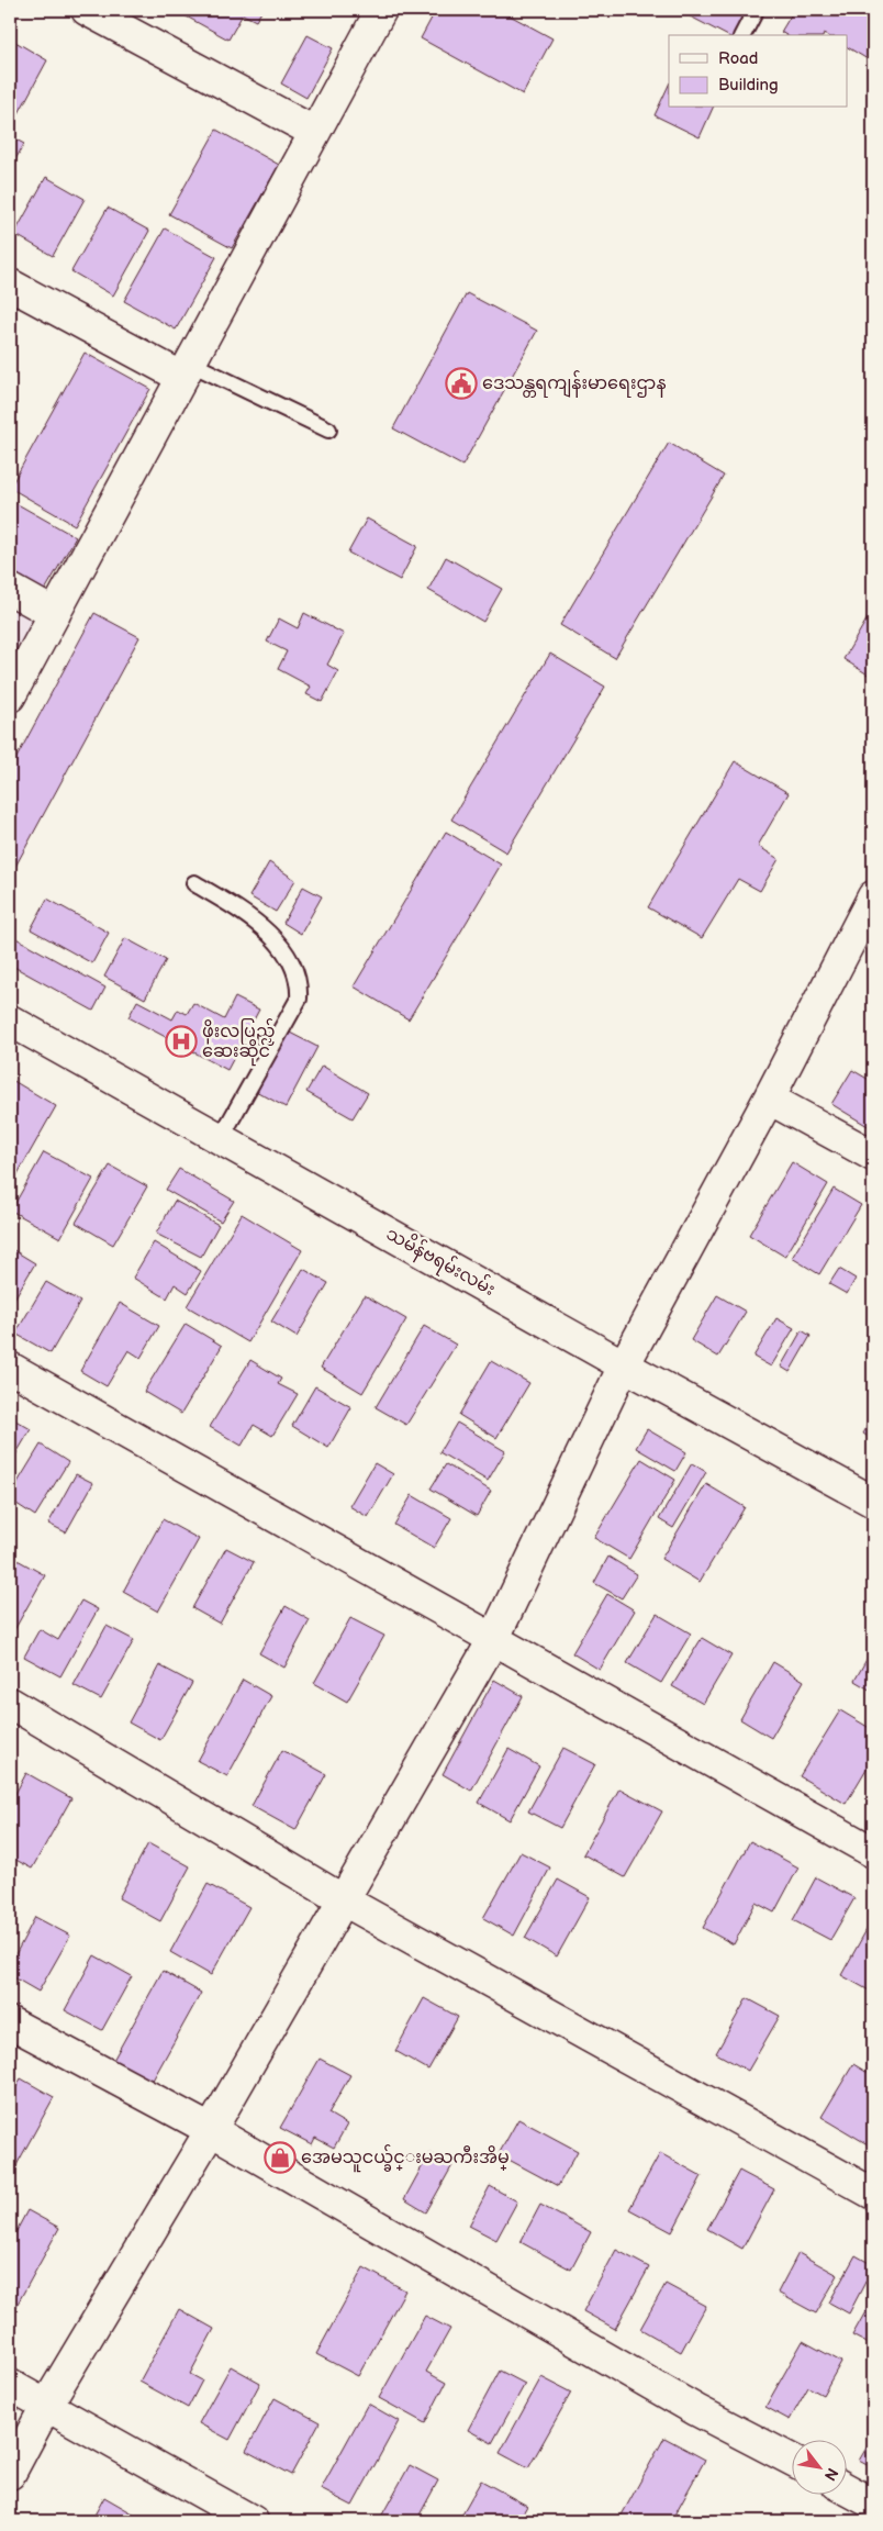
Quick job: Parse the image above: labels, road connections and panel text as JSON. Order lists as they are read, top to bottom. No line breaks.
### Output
{"streets":{"street":["သမိန်ဗရမ်းလမ်း"]},"places":{"public building":["ဒေသန္တရကျန်းမာရေးဌာန"],"hospital":["ဖိုးလပြည့် ဆေးဆိုင်"],"shop":["အေမသူငယ္ခ်င္းမႀကီးအိမ္"]},"legend":["Road","Building"],"north":"bottom right"}
